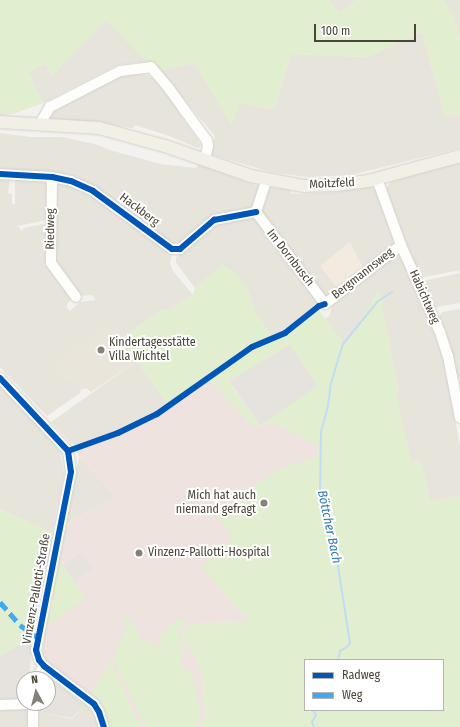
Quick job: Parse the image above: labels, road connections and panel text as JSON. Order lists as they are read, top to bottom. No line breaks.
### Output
{"streets":{"main road":["Moitzfeld"],"street":["Hackberg","Riedweg","Im Dornbusch","Bergmannsweg","Habichtweg","Vinzenz-Pallotti-Straße"]},"crossings":[["Moitzfeld","Habichtweg"],["Hackberg","Riedweg"],["Hackberg","Im Dornbusch"],["Im Dornbusch","Bergmannsweg"],["Bergmannsweg","Habichtweg"]],"water":["Böttcher Bach"],"places":["Kindertagesstätte Villa Wichtel","Mich hat auch niemand gefragt","Vinzenz-Pallotti-Hospital"],"legend":["Radweg","Weg"],"scale_bar":"100 m","north":"top"}
